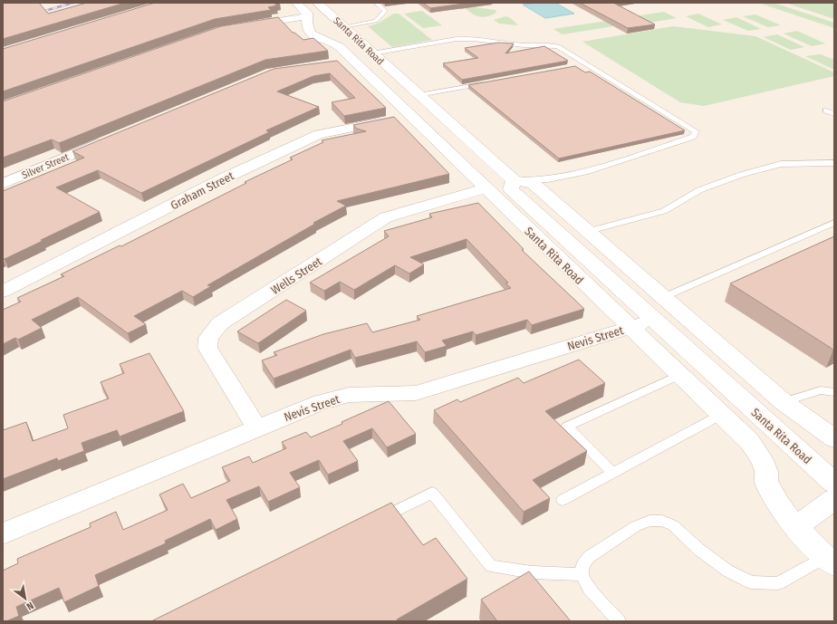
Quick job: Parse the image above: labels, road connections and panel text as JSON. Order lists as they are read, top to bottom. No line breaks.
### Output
{"streets":{"main road":["Santa Rita Road"],"street":["Silver Street","Graham Street","Wells Street","Nevis Street"]},"crossings":[["Santa Rita Road","Graham Street"],["Santa Rita Road","Wells Street"],["Santa Rita Road","Nevis Street"],["Wells Street","Nevis Street"]],"north":"bottom right"}
